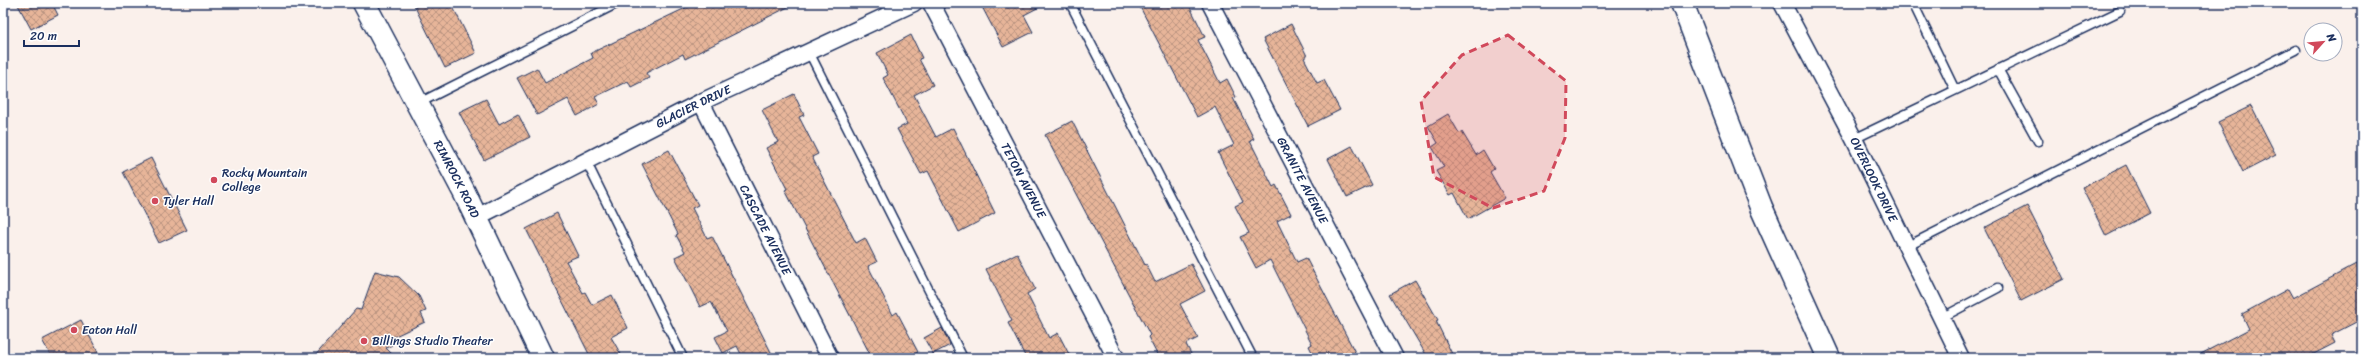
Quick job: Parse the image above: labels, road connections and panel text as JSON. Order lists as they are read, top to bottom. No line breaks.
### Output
{"streets":{"main road":["RIMROCK ROAD"],"street":["GLACIER DRIVE","TETON AVENUE","GRANITE AVENUE","OVERLOOK DRIVE","CASCADE AVENUE"]},"crossings":[["GLACIER DRIVE","RIMROCK ROAD"],["GLACIER DRIVE","CASCADE AVENUE"]],"places":["Rocky Mountain College","Tyler Hall","Eaton Hall","Billings Studio Theater"],"scale_bar":"20 m","north":"top right"}
